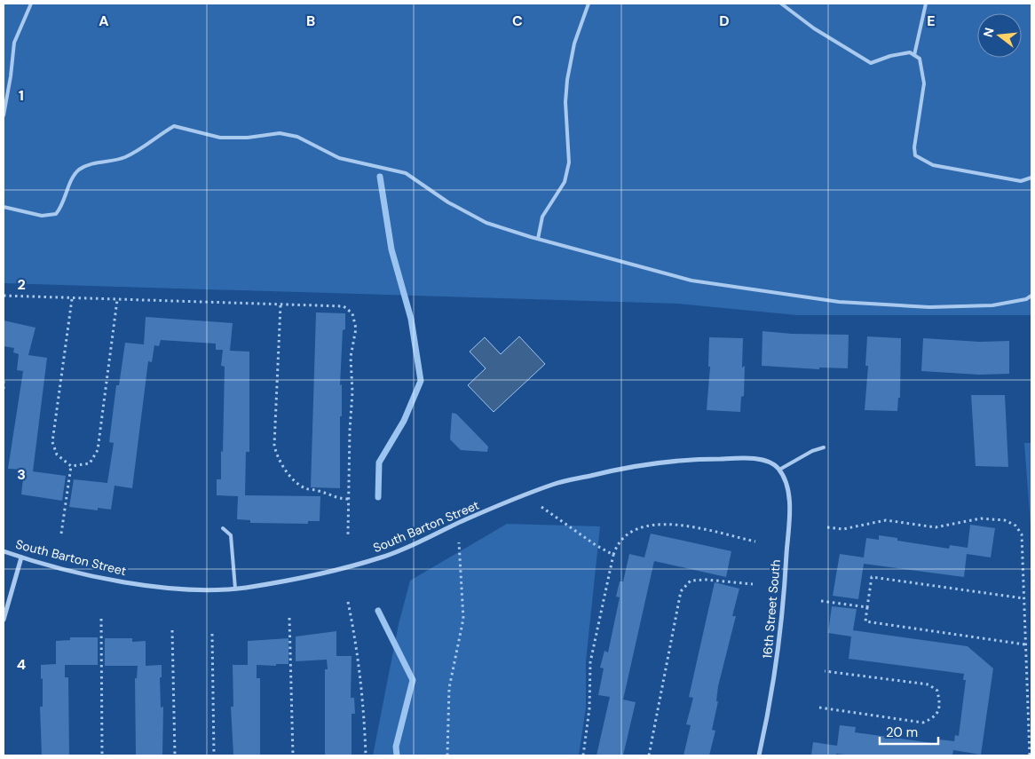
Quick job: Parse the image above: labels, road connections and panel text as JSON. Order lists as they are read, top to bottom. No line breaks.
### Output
{"streets":{"street":["South Barton Street","16th Street South"]},"crossings":[["South Barton Street","16th Street South"]],"scale_bar":"20 m","north":"left","grid":{"columns":["A","B","C","D","E"],"rows":["1","2","3","4"]}}
